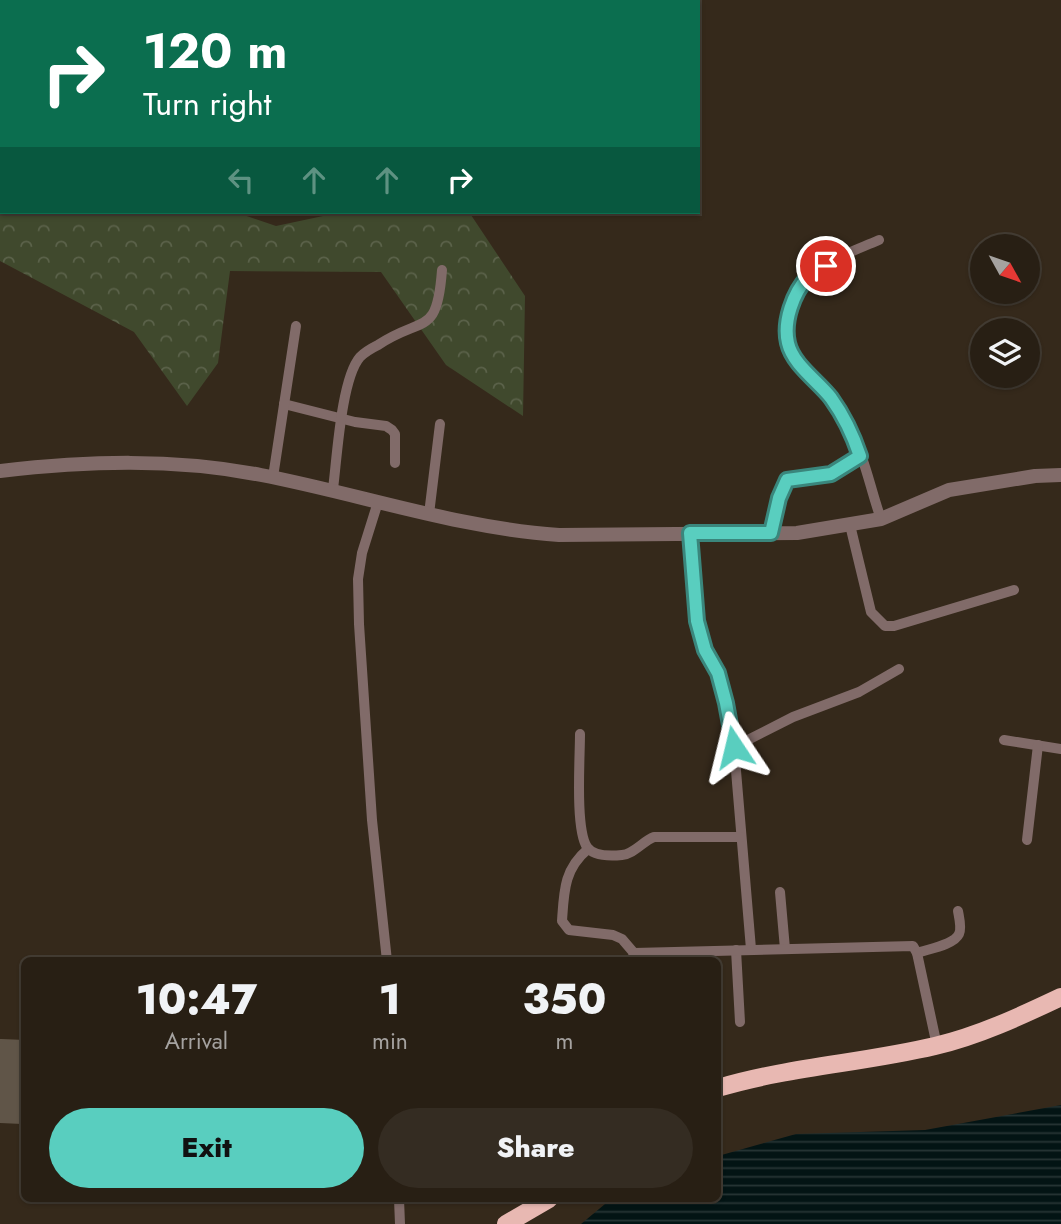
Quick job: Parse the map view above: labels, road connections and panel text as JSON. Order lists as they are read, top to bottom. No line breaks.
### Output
{"north":"bottom right","page":{"turn":["120 m","Turn right"],"eta":["10:47","Arrival","1","min","350","m"],"buttons":["Exit","Share"]}}
